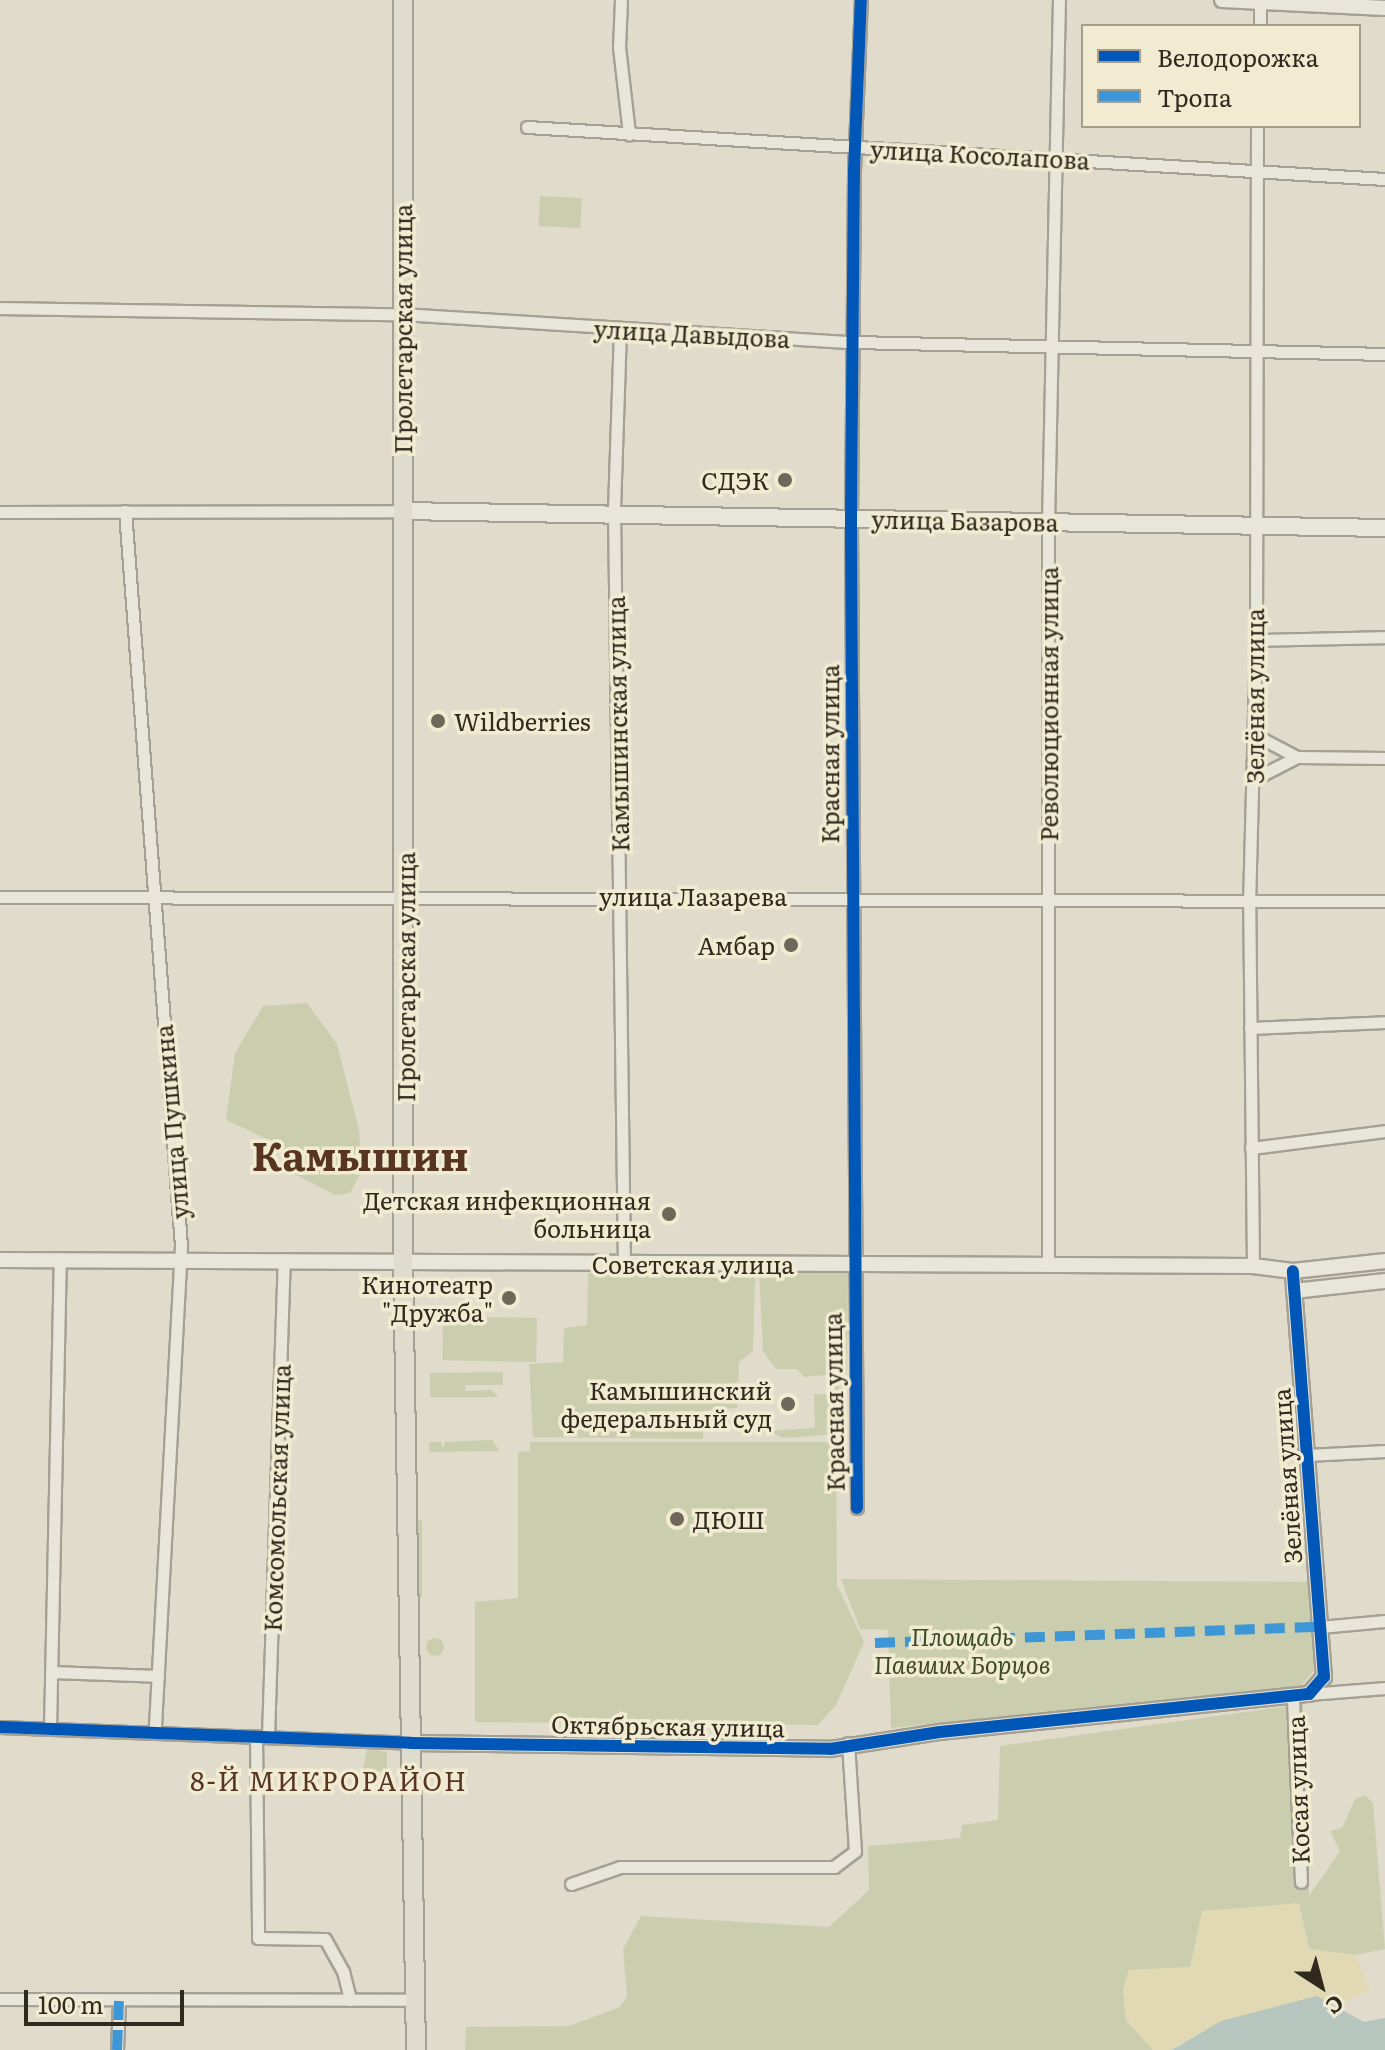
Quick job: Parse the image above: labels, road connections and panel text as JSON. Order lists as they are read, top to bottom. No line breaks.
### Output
{"streets":{"main road":["Пролетарская улица","улица Базарова"],"street":["улица Косолапова","улица Давыдова","Зелёная улица","Революционная улица","Камышинская улица","Красная улица","улица Лазарева","улица Пушкина","Советская улица","Комсомольская улица","Октябрьская улица","Косая улица"]},"crossings":[["улица Косолапова","Зелёная улица"],["улица Косолапова","Революционная улица"],["улица Косолапова","Красная улица"],["Пролетарская улица","улица Давыдова"],["Пролетарская улица","улица Базарова"],["Пролетарская улица","улица Лазарева"],["Пролетарская улица","Советская улица"],["Пролетарская улица","Октябрьская улица"],["улица Давыдова","Зелёная улица"],["улица Давыдова","Революционная улица"],["улица Давыдова","Камышинская улица"],["улица Давыдова","Красная улица"],["улица Базарова","Зелёная улица"],["улица Базарова","Революционная улица"],["улица Базарова","Камышинская улица"],["улица Базарова","Красная улица"],["Зелёная улица","улица Лазарева"],["Зелёная улица","Советская улица"],["Зелёная улица","Октябрьская улица"],["Революционная улица","улица Лазарева"],["Революционная улица","Советская улица"],["Камышинская улица","улица Лазарева"],["Камышинская улица","Советская улица"],["Красная улица","улица Лазарева"],["Красная улица","Советская улица"],["улица Лазарева","улица Пушкина"],["улица Пушкина","Советская улица"],["улица Пушкина","Октябрьская улица"],["Советская улица","Комсомольская улица"],["Комсомольская улица","Октябрьская улица"],["Октябрьская улица","Косая улица"]],"districts":["Камышин","8-Й МИКРОРАЙОН"],"parks":["Площадь Павших Борцов"],"places":["СДЭК","Wildberries","Амбар","Детская инфекционная больница","Кинотеатр \"Дружба\"","Камышинский федеральный суд","ДЮШ"],"legend":["Велодорожка","Тропа"],"scale_bar":"100 m","north":"bottom right"}
